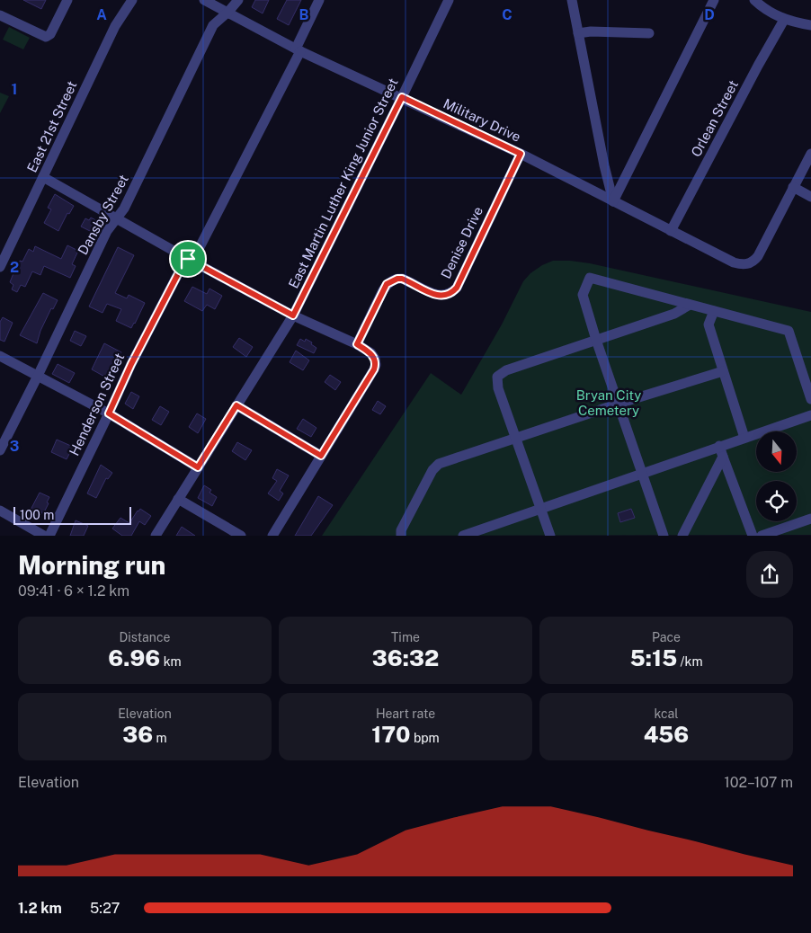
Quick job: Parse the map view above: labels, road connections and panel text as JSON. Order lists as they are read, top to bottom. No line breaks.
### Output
{"streets":{"street":["Orlean Street","Military Drive","East 21st Street","East Martin Luther King Junior Street","Dansby Street","Denise Drive","Henderson Street"]},"crossings":[["Orlean Street","Military Drive"],["Military Drive","East Martin Luther King Junior Street"],["Military Drive","Dansby Street"],["Military Drive","Denise Drive"],["Military Drive","Henderson Street"]],"parks":["Bryan City Cemetery"],"scale_bar":"100 m","north":"bottom","page":{"scale":"100 m","heading":["Morning run","09:41 · 6 × 1.2 km"],"stats":[["Distance","6.96 km"],["Time","36:32"],["Pace","5:15 /km"],["Elevation","36 m"],["Heart rate","170 bpm"],["kcal","456"]],"chart":["Elevation","102–107 m"],"list":[{"name":"1.2 km","note":"5:27"}]},"grid":{"columns":["A","B","C","D"],"rows":["1","2","3"]}}
